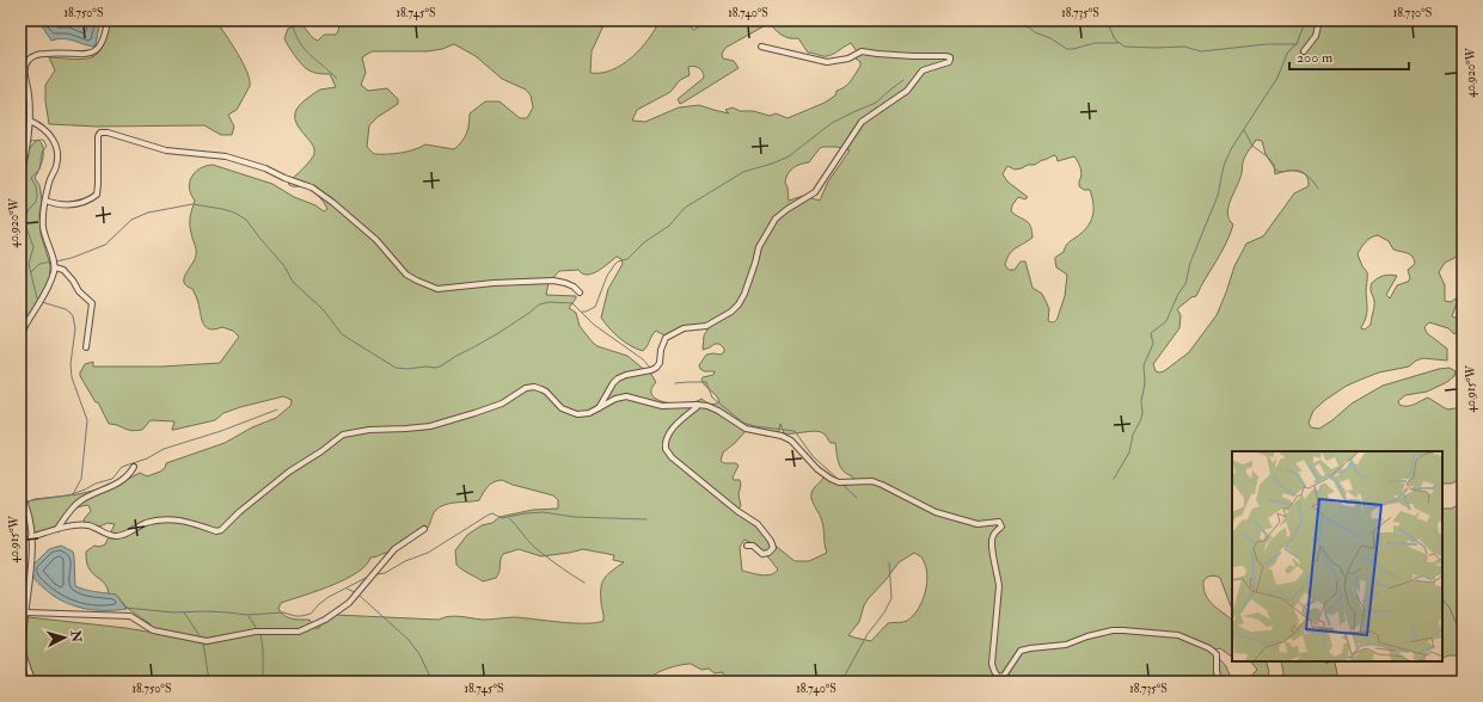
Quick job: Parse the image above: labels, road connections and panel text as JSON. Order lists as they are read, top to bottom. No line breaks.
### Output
{"scale_bar":"200 m","north":"right","coordinates":["18.750°S","18.745°S","18.740°S","18.735°S","18.730°S","40.920°W","40.915°W"]}
